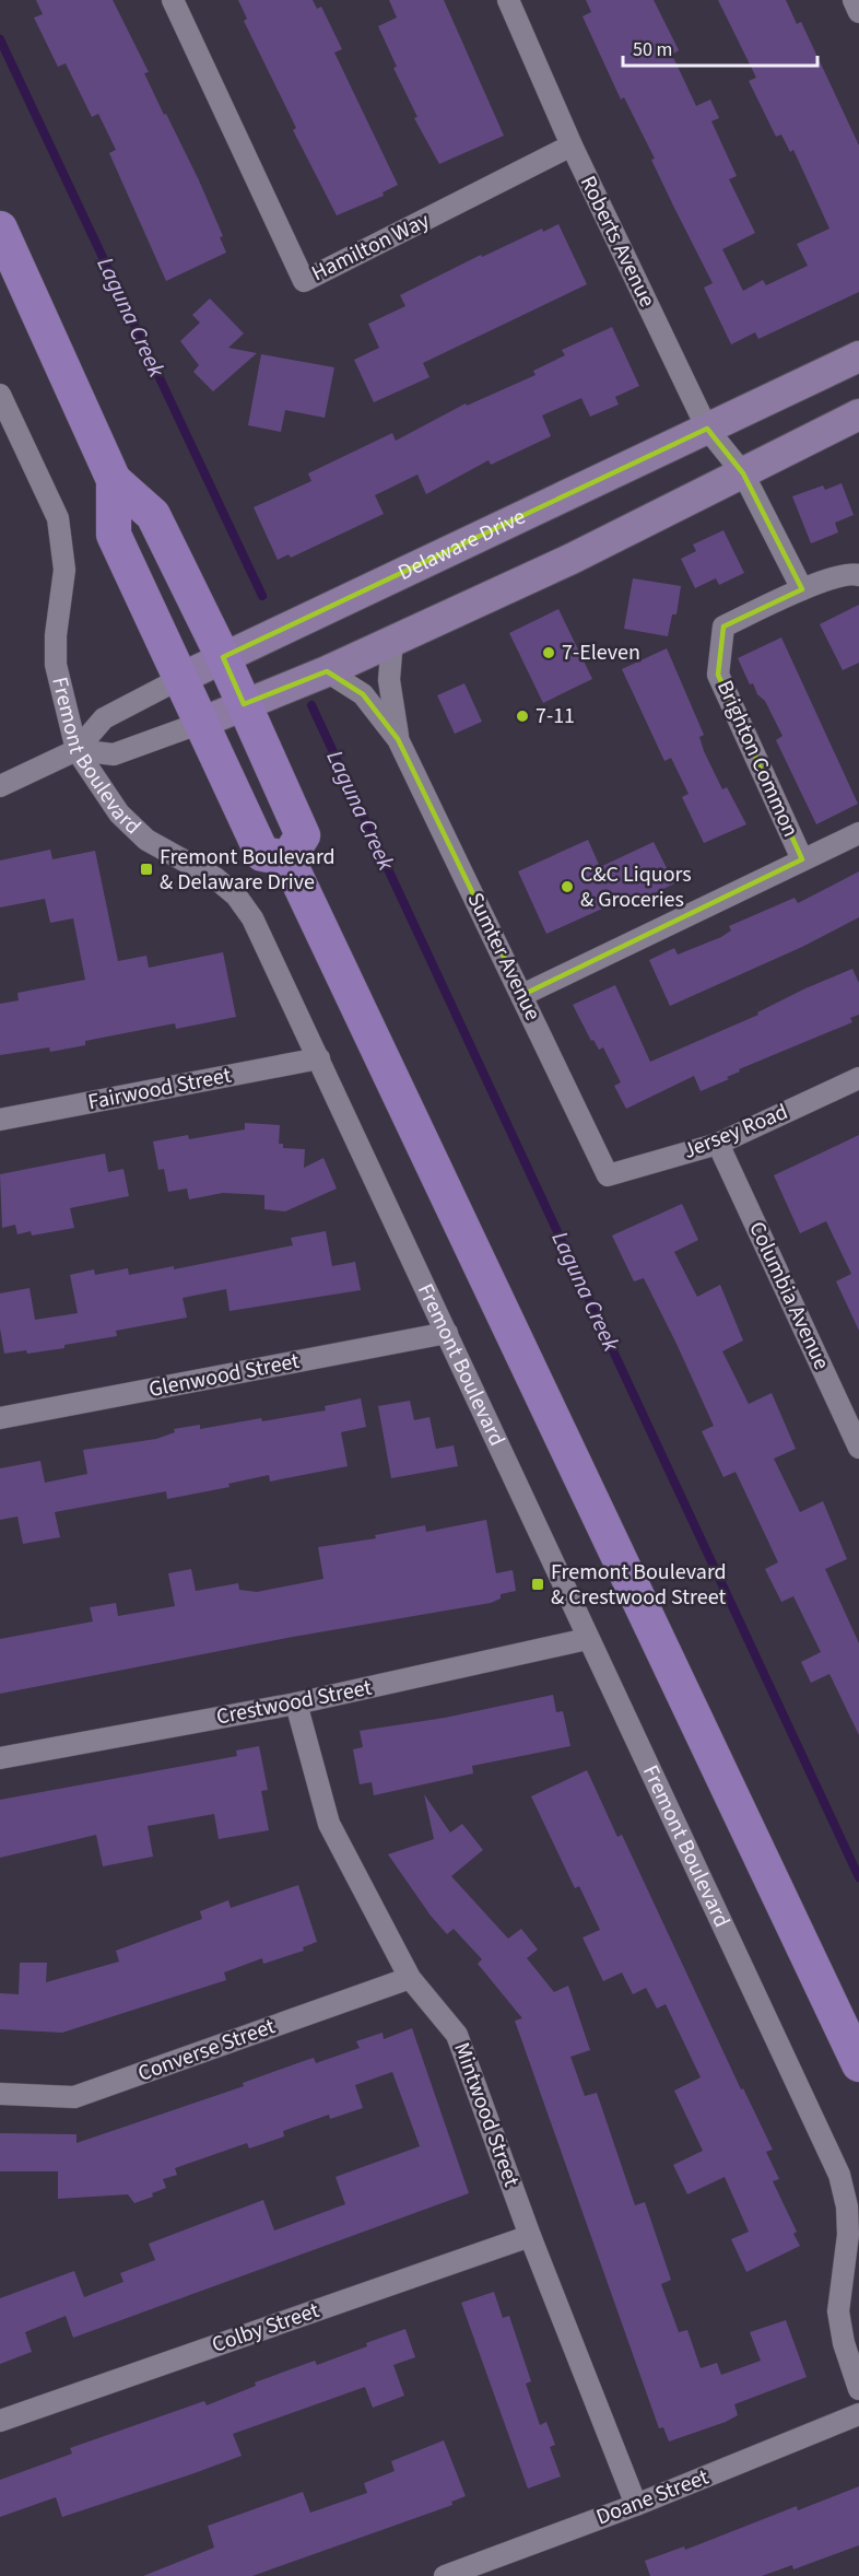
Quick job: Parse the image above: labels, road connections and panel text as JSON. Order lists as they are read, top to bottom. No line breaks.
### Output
{"streets":{"street":["Roberts Avenue","Hamilton Way","Delaware Drive","Fremont Boulevard","Brighton Common","Sumter Avenue","Fairwood Street","Jersey Road","Columbia Avenue","Glenwood Street","Crestwood Street","Converse Street","Mintwood Street","Colby Street","Doane Street"]},"crossings":[["Roberts Avenue","Hamilton Way"],["Roberts Avenue","Delaware Drive"],["Delaware Drive","Fremont Boulevard"],["Fremont Boulevard","Fairwood Street"],["Fremont Boulevard","Glenwood Street"],["Fremont Boulevard","Crestwood Street"],["Brighton Common","Sumter Avenue"],["Sumter Avenue","Jersey Road"],["Jersey Road","Columbia Avenue"],["Crestwood Street","Mintwood Street"],["Converse Street","Mintwood Street"],["Mintwood Street","Colby Street"],["Mintwood Street","Doane Street"]],"water":["Laguna Creek"],"places":{"other":["7-Eleven","7-11","C&C Liquors & Groceries"],"transit":["Fremont Boulevard & Delaware Drive","Fremont Boulevard & Crestwood Street"]},"scale_bar":"50 m"}
